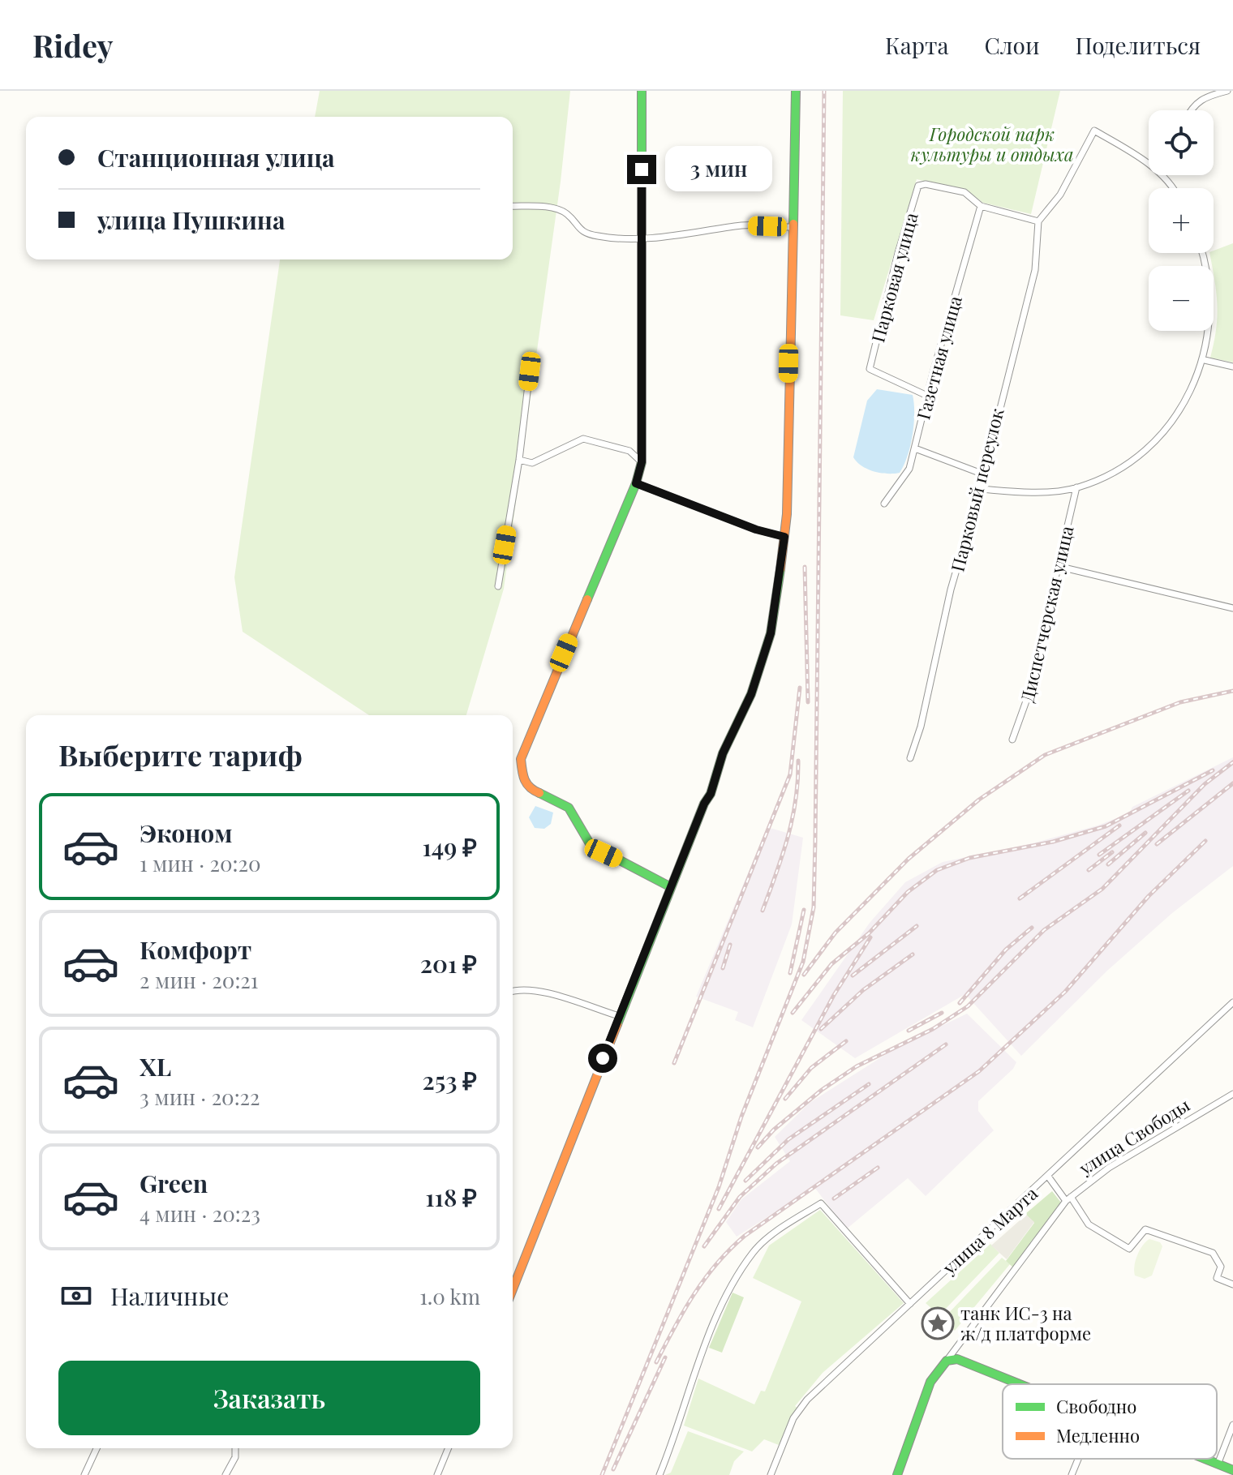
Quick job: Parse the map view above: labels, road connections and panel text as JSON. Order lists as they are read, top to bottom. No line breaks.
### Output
{"streets":{"street":["Парковая улица","Газетная улица","Парковый переулок","Диспетчерская улица","улица Свободы","улица 8 Марта"]},"crossings":[["Парковая улица","Газетная улица"]],"parks":["Городской парк культуры и отдыха"],"places":{"place":["танк ИС-3 на ж/д платформе"]},"legend":["Свободно","Медленно"],"page":{"header":"Ridey","nav":["Карта","Слои","Поделиться"],"map_buttons":["+","−"],"banner":["Станционная улица","улица Пушкина"],"bubble":"3 мин","heading":"Выберите тариф","list":[{"name":"Эконом","note":"1 мин · 20:20","value":"149 ₽"},{"name":"Комфорт","note":"2 мин · 20:21","value":"201 ₽"},{"name":"XL","note":"3 мин · 20:22","value":"253 ₽"},{"name":"Green","note":"4 мин · 20:23","value":"118 ₽"}],"pay":["Наличные","1.0 km"],"buttons":"Заказать"}}
